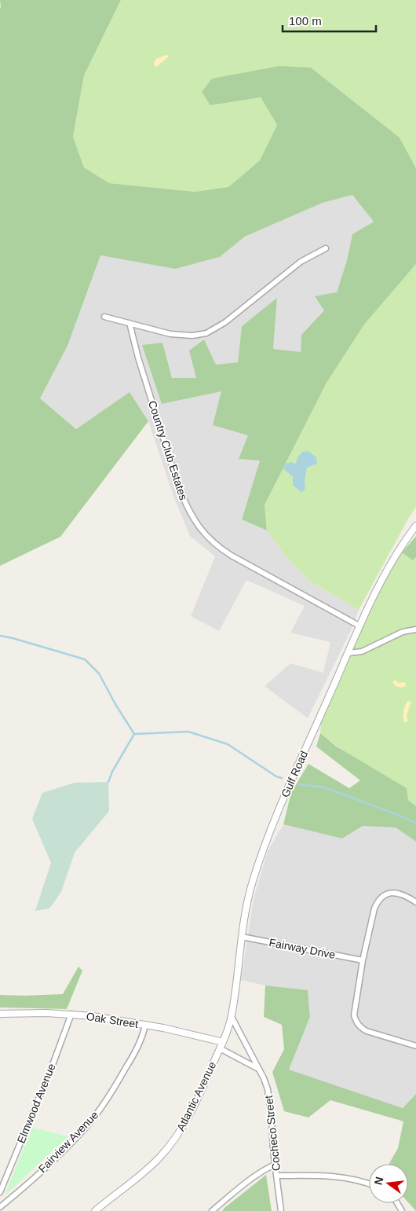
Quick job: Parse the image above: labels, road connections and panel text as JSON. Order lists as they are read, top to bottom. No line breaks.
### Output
{"streets":{"street":["Country Club Estates","Gulf Road","Fairway Drive","Oak Street","Atlantic Avenue","Elmwood Avenue","Cocheco Street","Fairview Avenue"]},"crossings":[["Country Club Estates","Gulf Road"],["Gulf Road","Fairway Drive"],["Gulf Road","Oak Street"],["Gulf Road","Atlantic Avenue"],["Gulf Road","Cocheco Street"],["Oak Street","Atlantic Avenue"],["Oak Street","Elmwood Avenue"],["Oak Street","Fairview Avenue"]],"scale_bar":"100 m","north":"left"}
